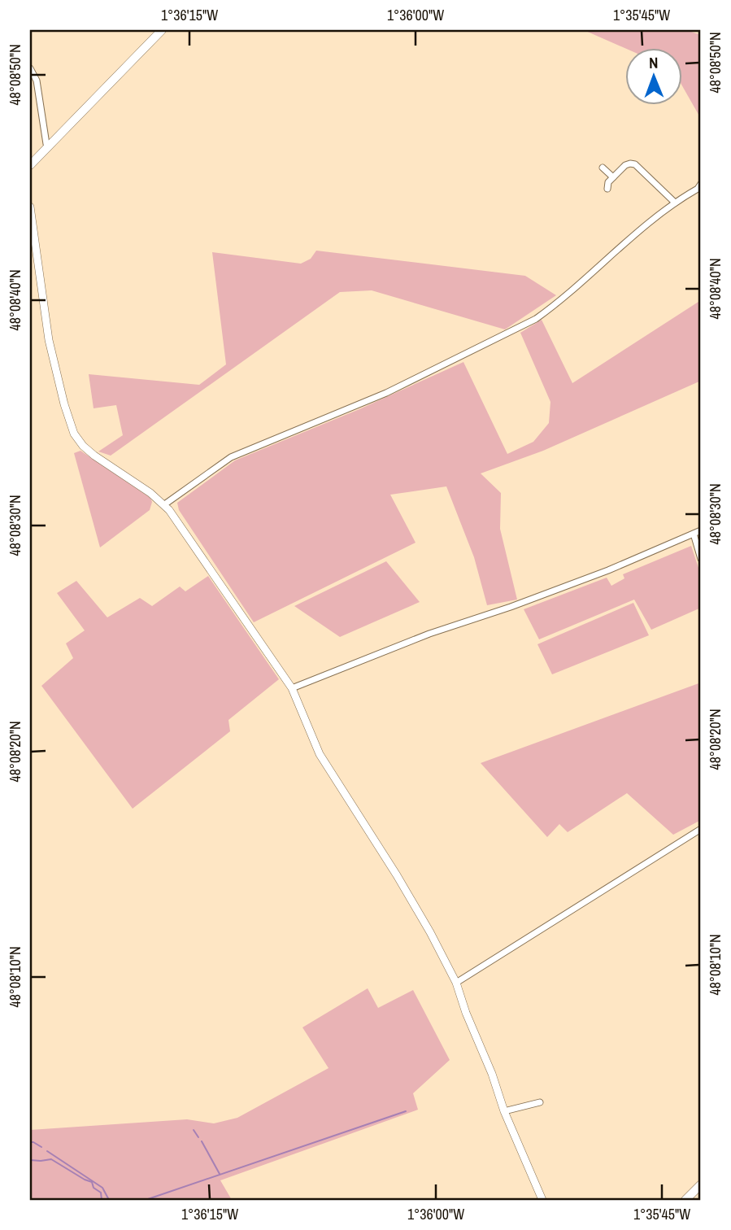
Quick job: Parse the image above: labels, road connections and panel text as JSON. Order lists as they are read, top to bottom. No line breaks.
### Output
{"north":"top","coordinates":["1°36'15\"W","1°36'00\"W","1°35'45\"W","48°08'50\"N","48°08'40\"N","48°08'30\"N","48°08'20\"N","48°08'10\"N"]}
